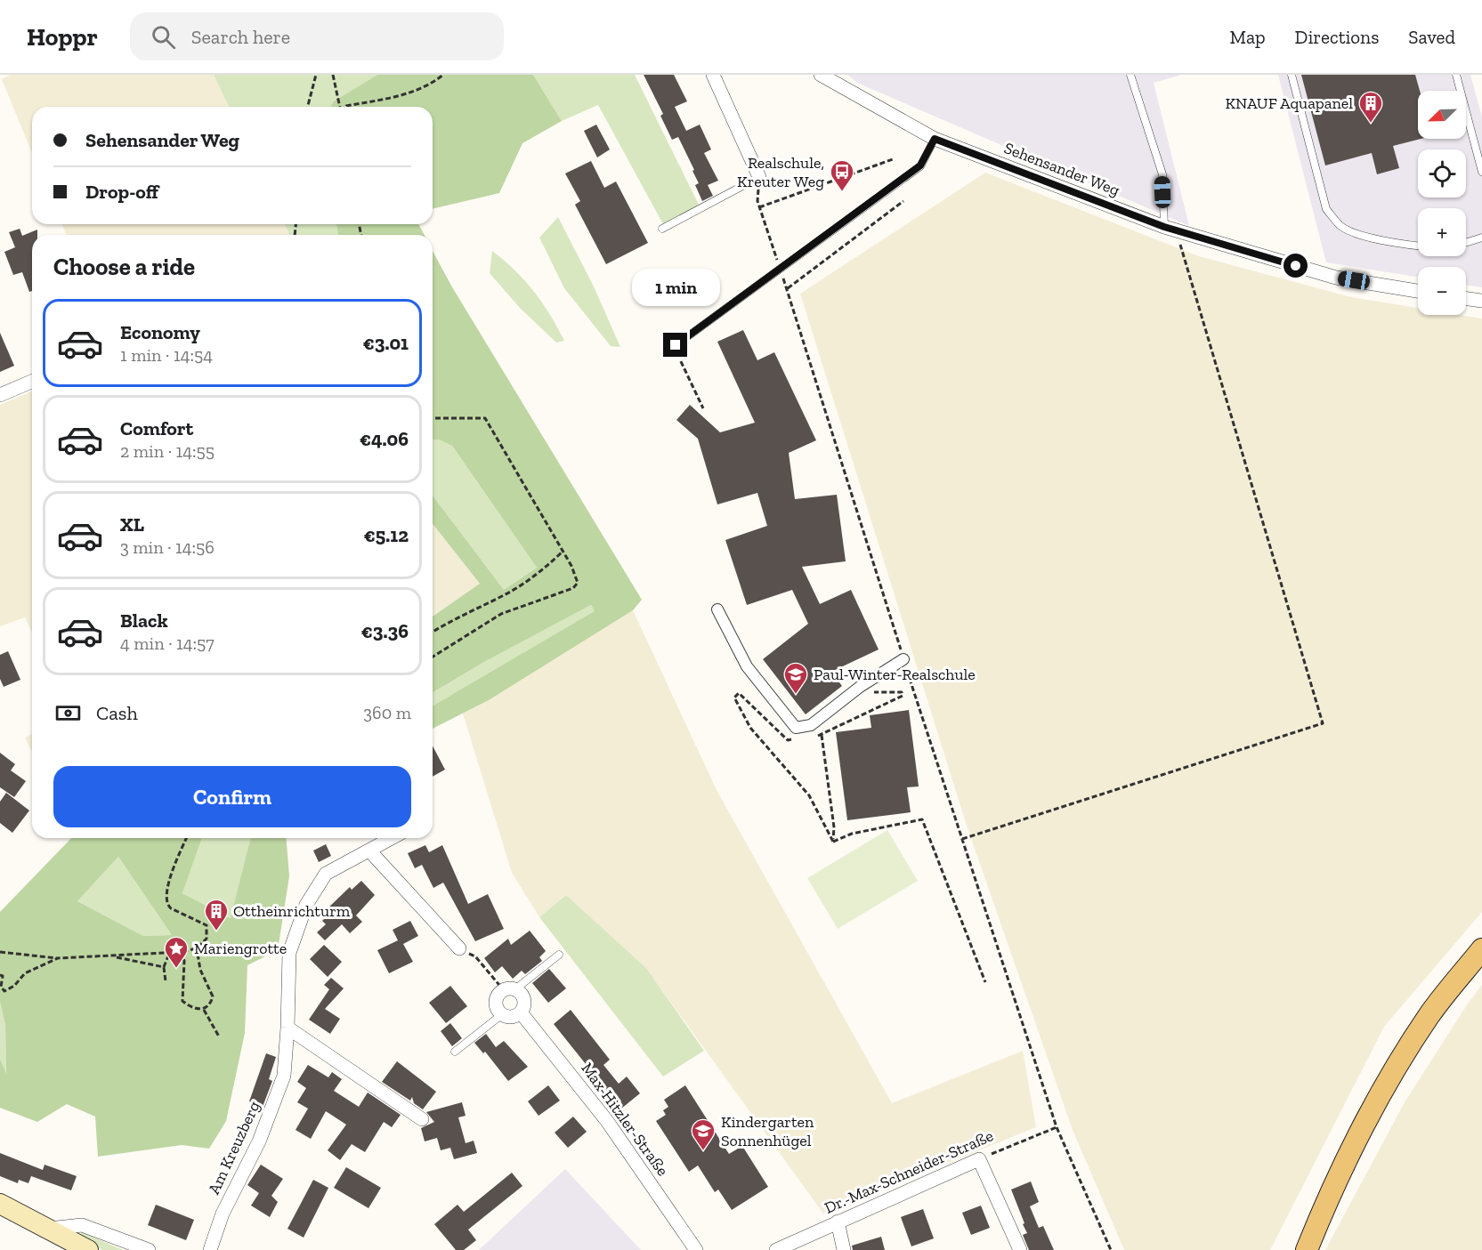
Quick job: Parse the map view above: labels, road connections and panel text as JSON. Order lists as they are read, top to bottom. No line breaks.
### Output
{"streets":{"street":["Sehensander Weg","Max-Hitzler-Straße","Am Kreuzberg","Dr.-Max-Schneider-Straße"]},"places":{"building":["KNAUF Aquapanel","Ottheinrichturm"],"bus stop":["Realschule, Kreuter Weg"],"school or university":["Paul-Winter-Realschule","Kindergarten Sonnenhügel"],"place":["Mariengrotte"]},"north":"bottom left","page":{"header":"Hoppr","search":"Search here","nav":["Map","Directions","Saved"],"map_buttons":["+","−"],"banner":["Sehensander Weg","Drop-off"],"heading":"Choose a ride","bubble":"1 min","list":[{"name":"Economy","note":"1 min · 14:54","value":"€3.01"},{"name":"Comfort","note":"2 min · 14:55","value":"€4.06"},{"name":"XL","note":"3 min · 14:56","value":"€5.12"},{"name":"Black","note":"4 min · 14:57","value":"€3.36"}],"pay":["Cash","360 m"],"buttons":"Confirm"}}
